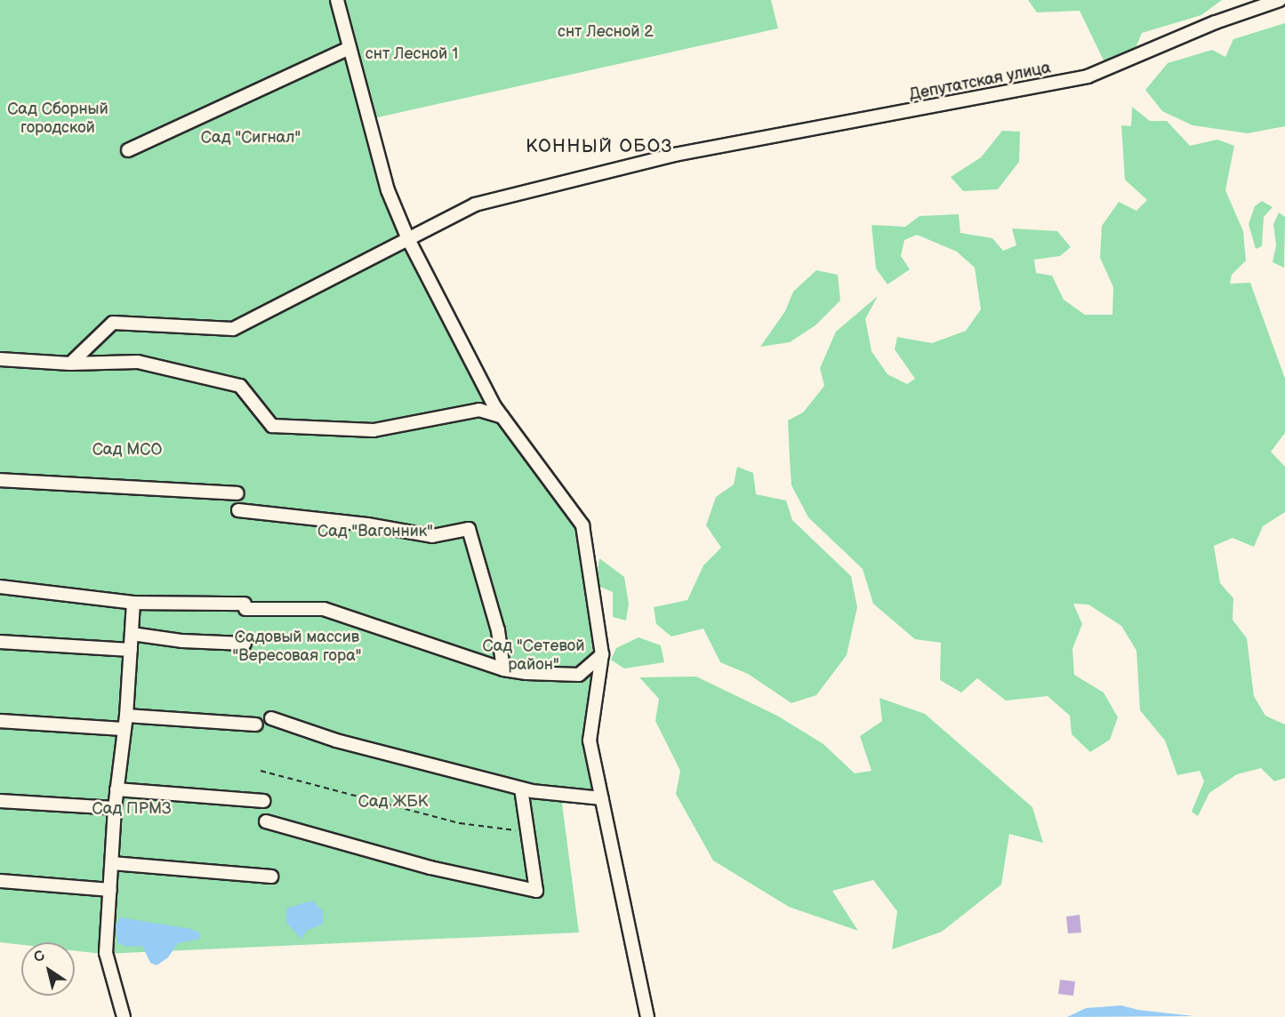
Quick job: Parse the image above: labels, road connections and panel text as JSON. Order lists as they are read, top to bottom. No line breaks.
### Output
{"streets":{"street":["Депутатская улица"]},"districts":["КОННЫЙ ОБОЗ"],"parks":["снт Лесной 2","снт Лесной 1","Сад Сборный городской","Сад \"Сигнал\"","Сад МСО","Сад \"Вагонник\"","Садовый массив \"Вересовая гора\"","Сад \"Сетевой район\"","Сад ЖБК","Сад ПРМЗ"],"north":"top left"}
